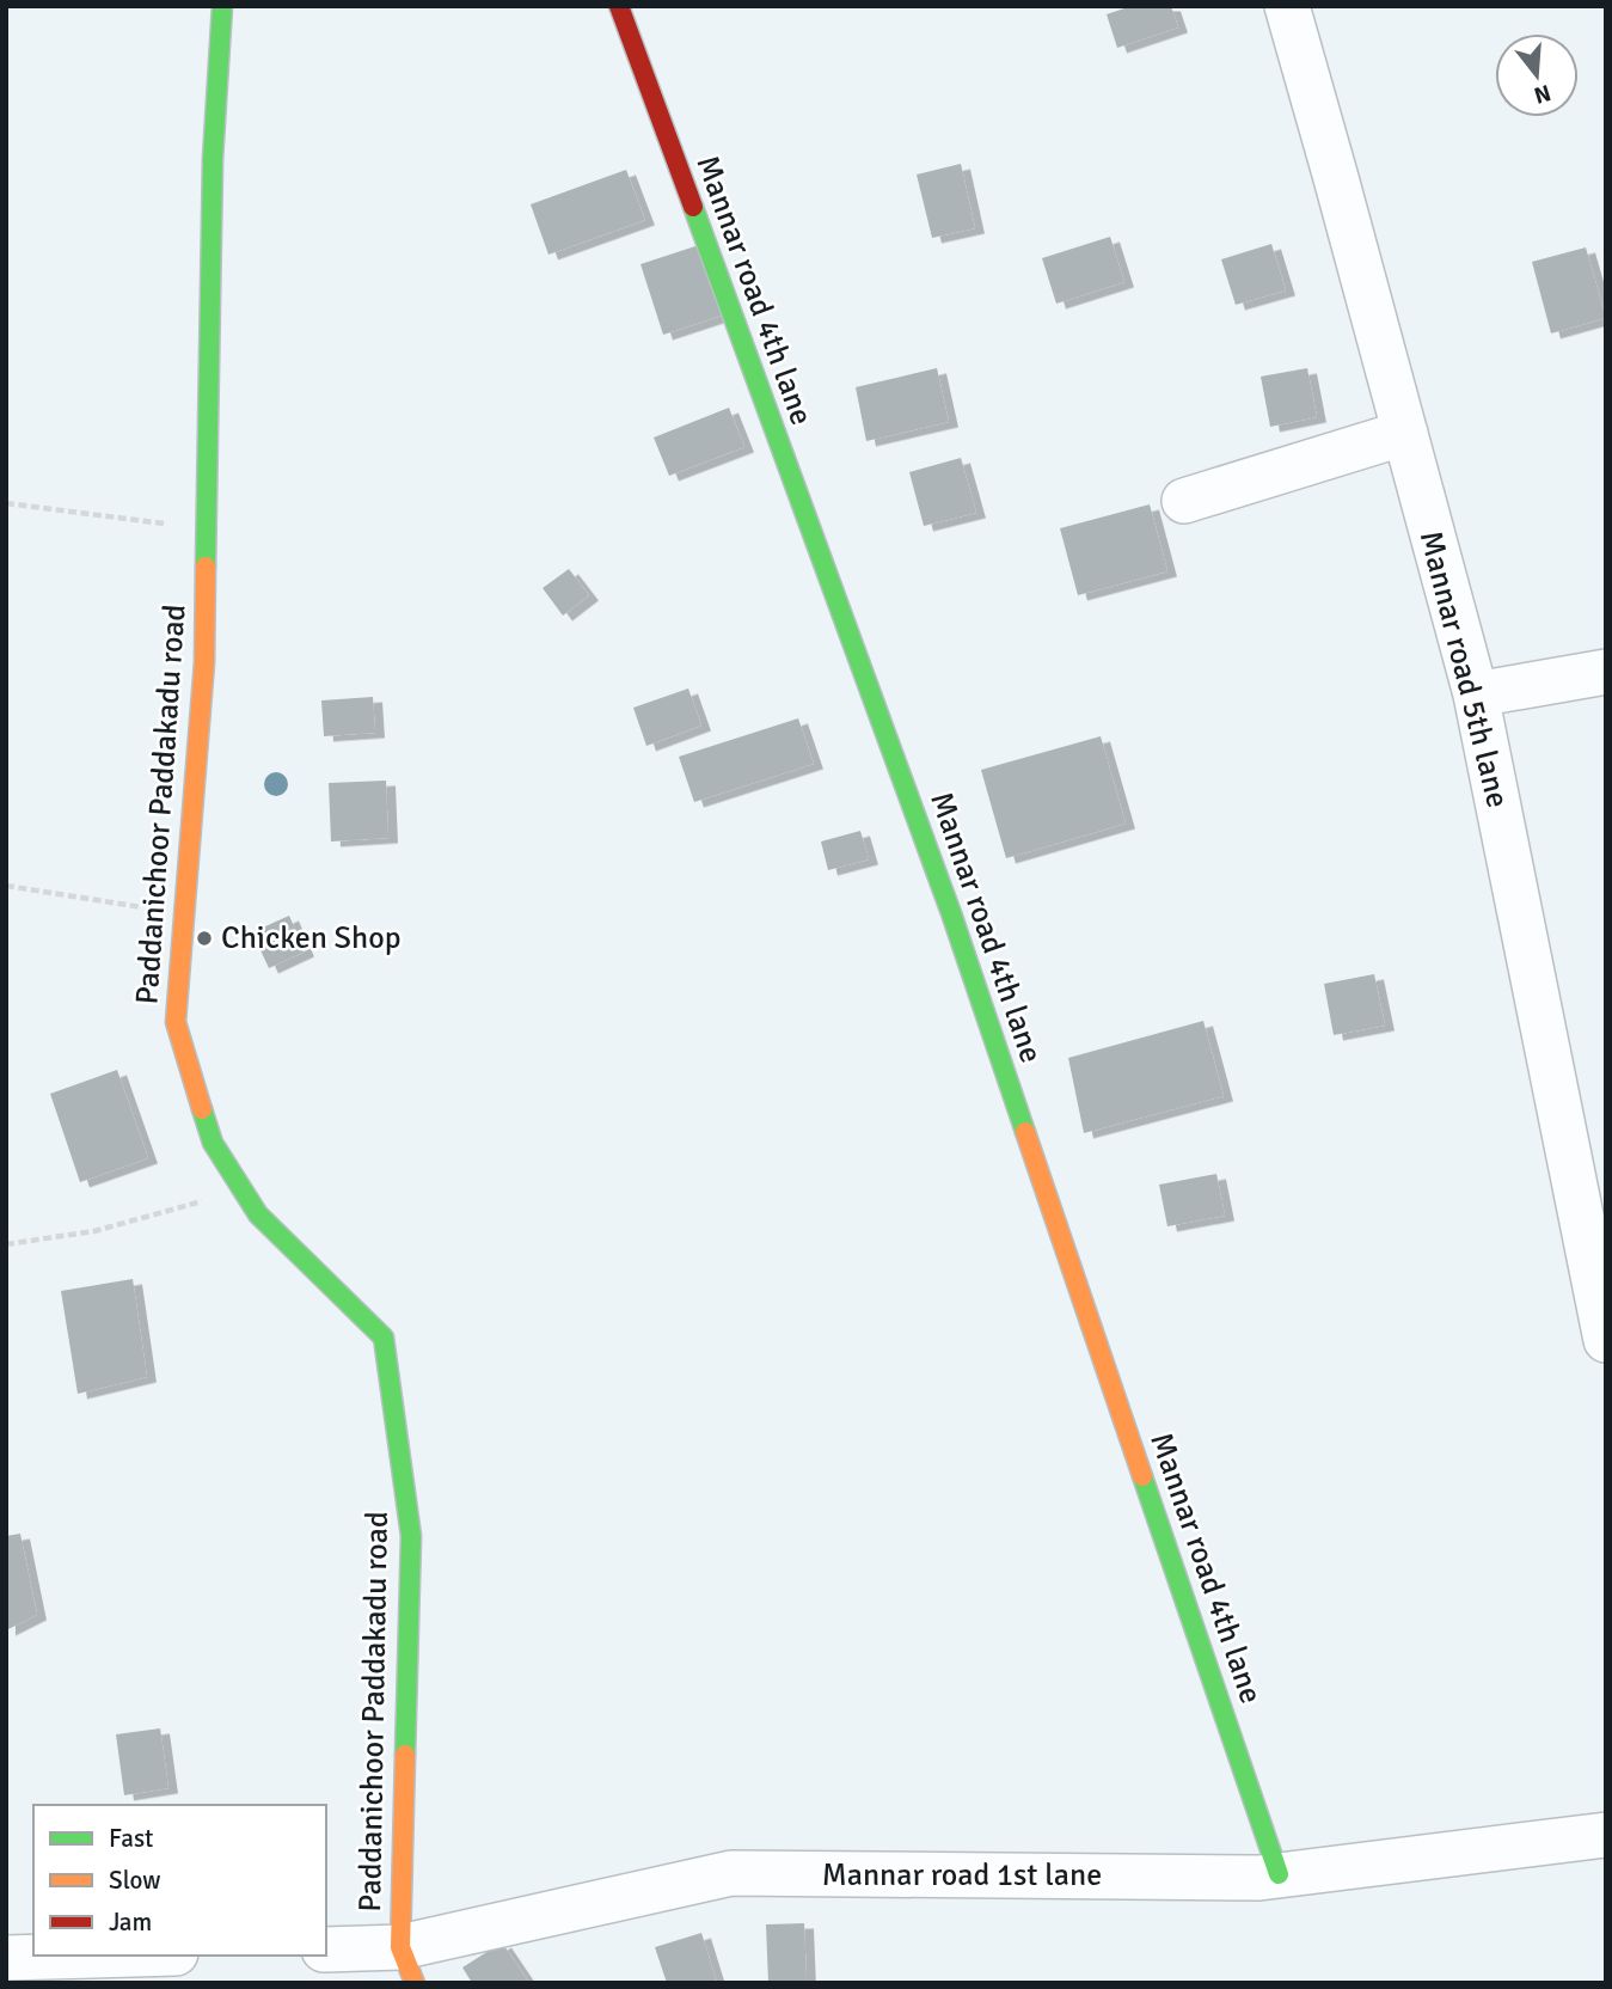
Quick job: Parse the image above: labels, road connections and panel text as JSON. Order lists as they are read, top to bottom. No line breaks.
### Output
{"streets":{"street":["Mannar road 4th lane","Mannar road 5th lane","Paddanichoor Paddakadu road","Mannar road 1st lane"]},"crossings":[["Mannar road 4th lane","Mannar road 1st lane"],["Paddanichoor Paddakadu road","Mannar road 1st lane"]],"places":["Chicken Shop"],"legend":["Fast","Slow","Jam"],"north":"bottom"}
